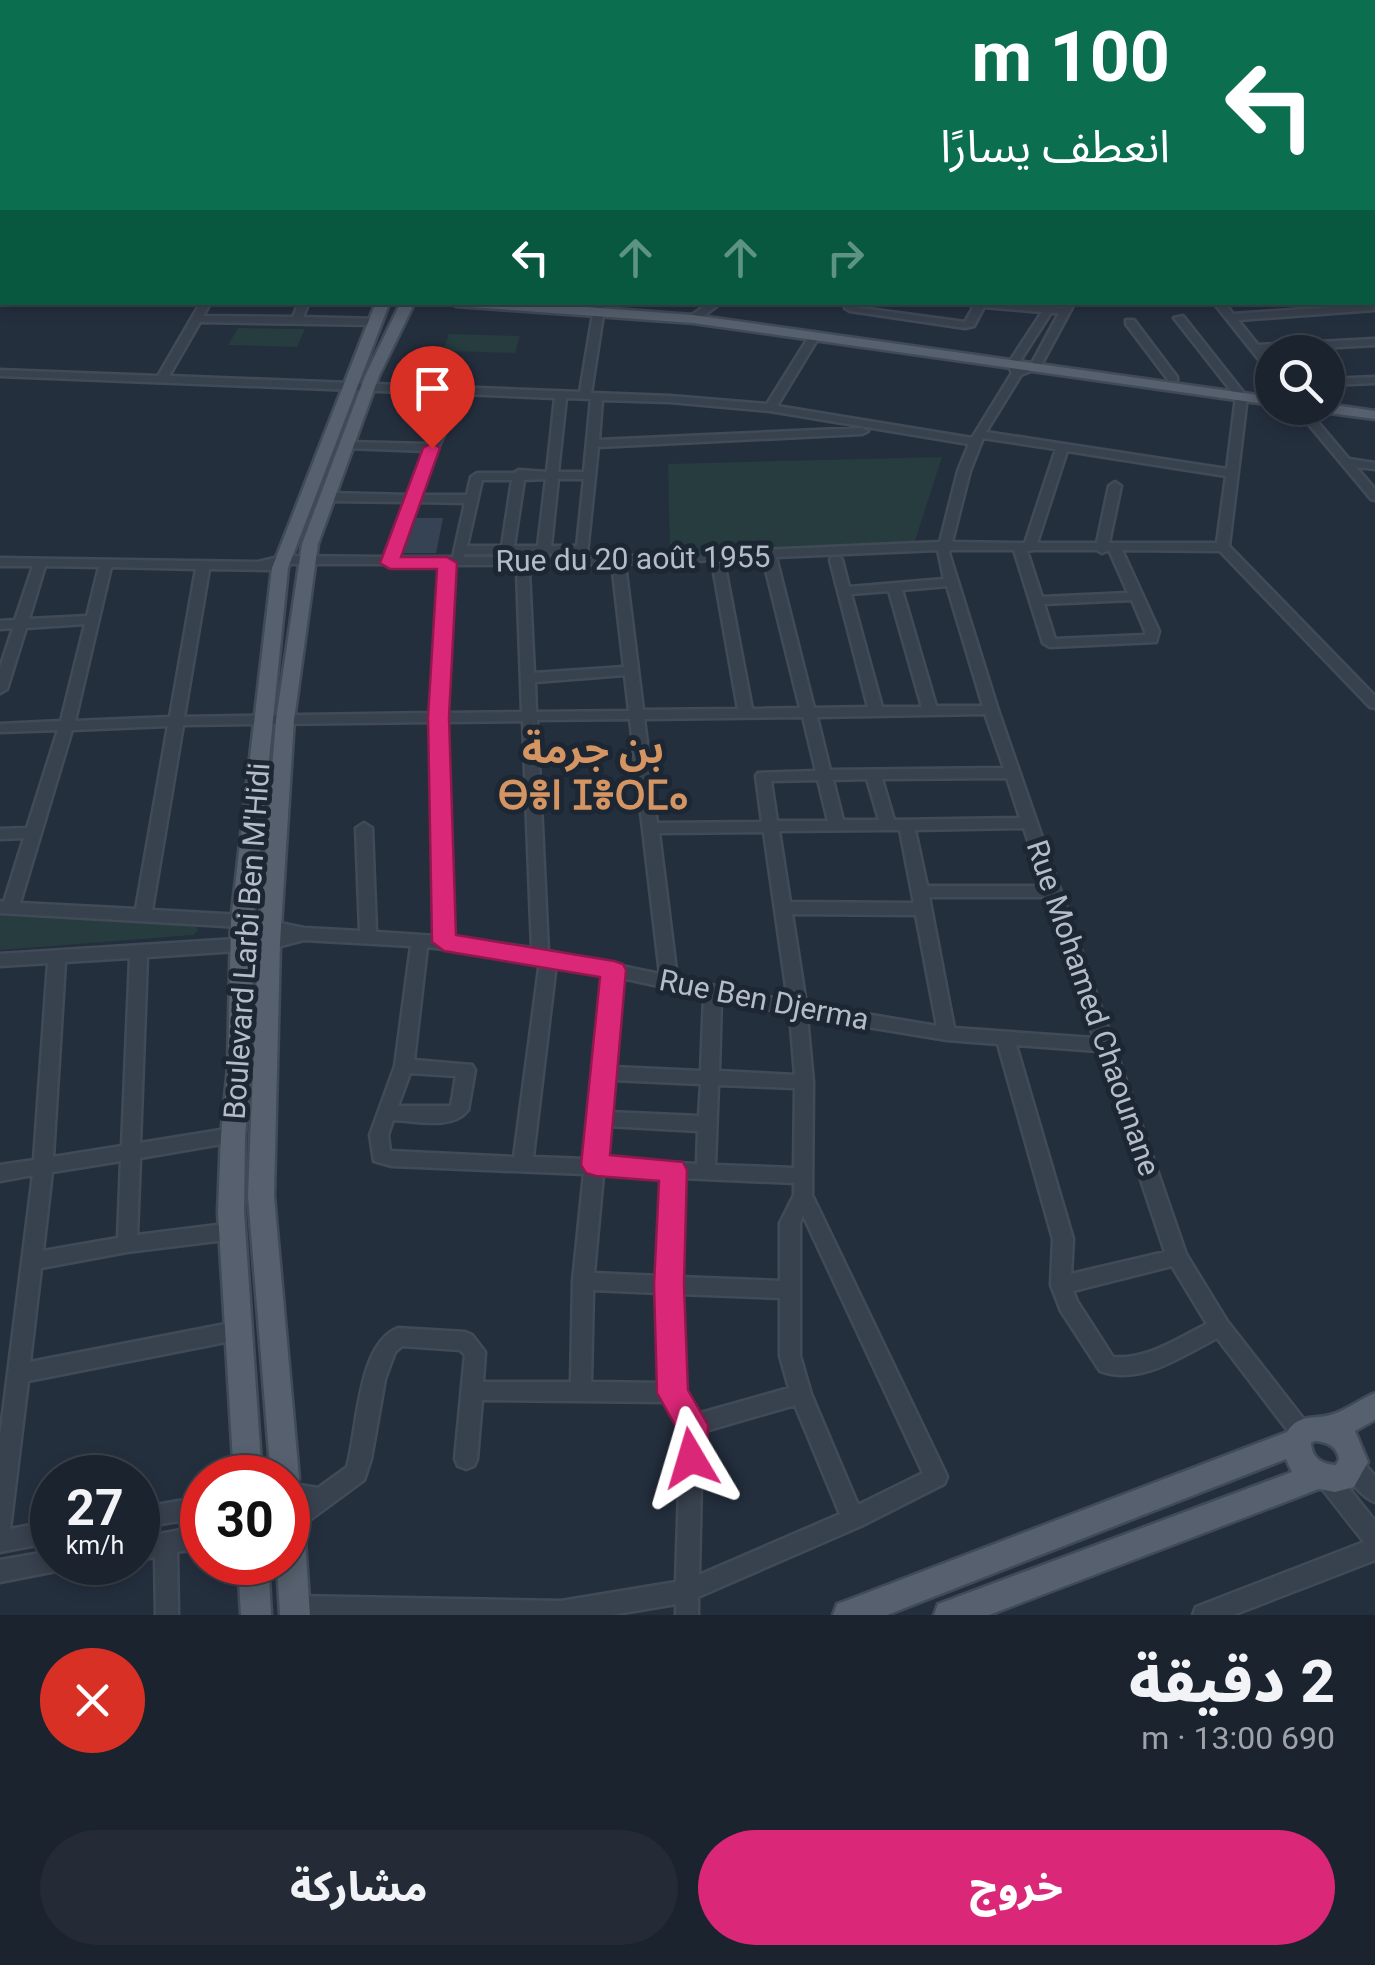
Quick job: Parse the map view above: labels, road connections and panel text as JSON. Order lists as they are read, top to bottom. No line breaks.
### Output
{"streets":{"main road":["Boulevard Larbi Ben M'Hidi"],"street":["Rue du 20 août 1955","Rue Ben Djerma","Rue Mohamed Chaounane"]},"crossings":[["Rue du 20 août 1955","Boulevard Larbi Ben M'Hidi"],["Rue du 20 août 1955","Rue Mohamed Chaounane"],["Boulevard Larbi Ben M'Hidi","Rue Ben Djerma"],["Rue Ben Djerma","Rue Mohamed Chaounane"]],"districts":["بن جرمة ⴱⴻⵏ ⵊⴻⵔⵎⴰ"],"page":{"turn":["100 m","انعطف يسارًا"],"speed":"27 km/h","limit":"30","heading":["2 دقيقة","690 m · 13:00"],"buttons":["خروج","مشاركة"]}}
